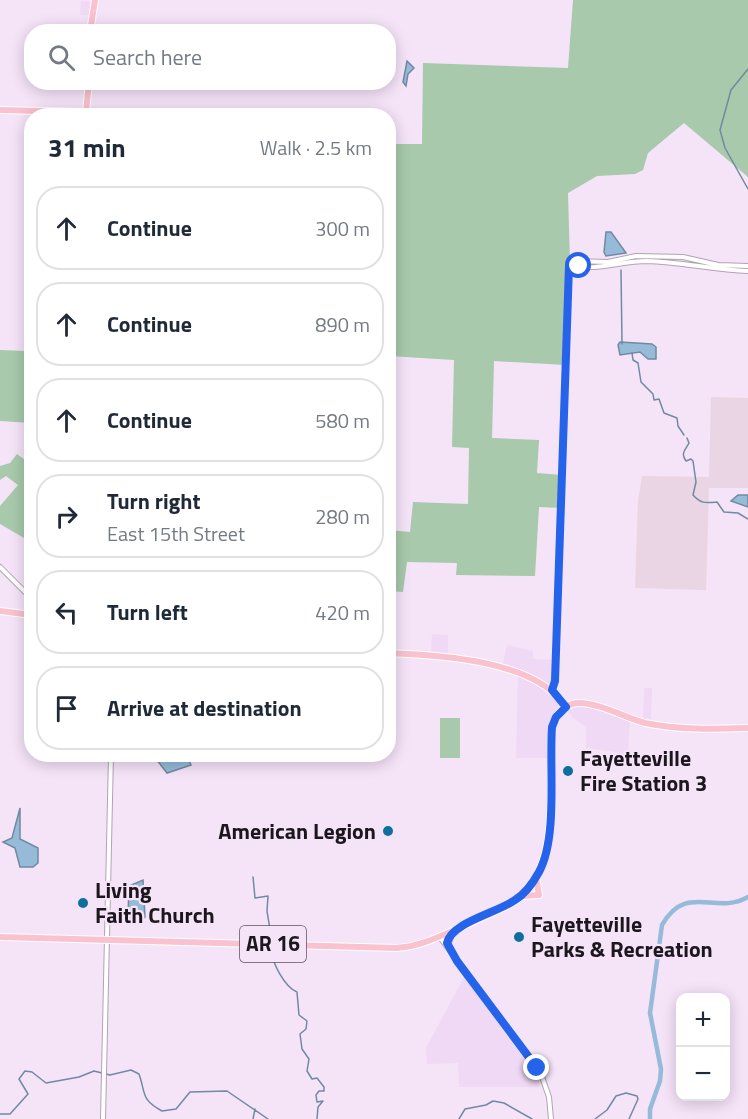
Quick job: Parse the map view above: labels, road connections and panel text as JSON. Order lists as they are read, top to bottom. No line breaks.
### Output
{"streets":{"main road":["AR 16"]},"places":["Fayetteville Fire Station 3","American Legion","Living Faith Church","Fayetteville Parks & Recreation"],"page":{"search":"Search here","heading":["31 min","Walk · 2.5 km"],"list":[["Continue","300 m"],["Continue","890 m"],["Continue","580 m"],["Turn right","East 15th Street","280 m"],["Turn left","420 m"],"Arrive at destination"],"map_buttons":["+","−"]}}
